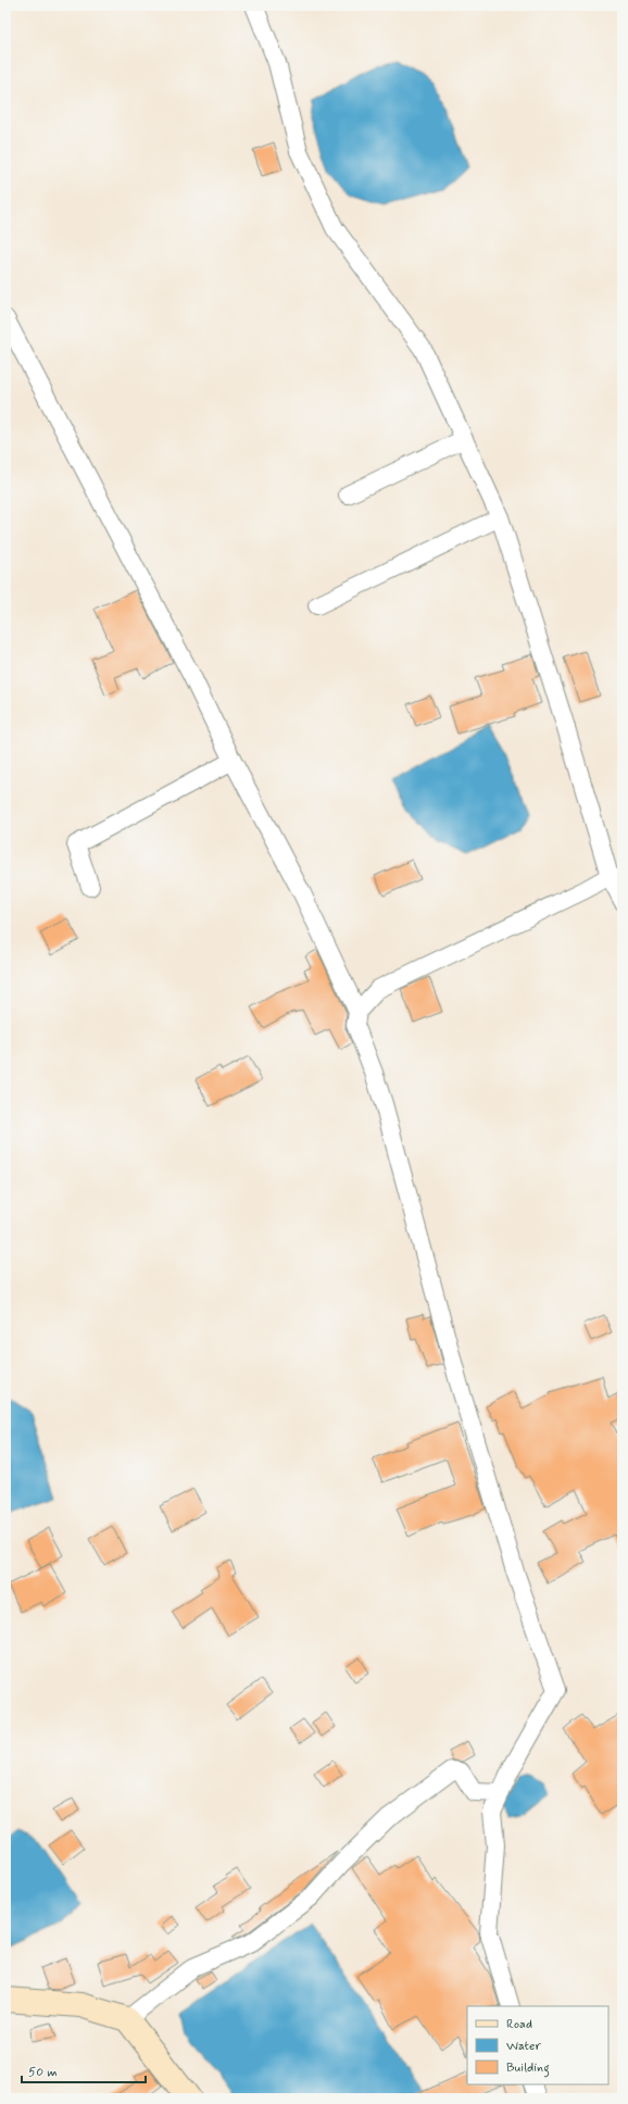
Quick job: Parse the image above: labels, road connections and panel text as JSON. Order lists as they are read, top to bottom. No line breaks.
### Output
{"legend":["Road","Water","Building"],"scale_bar":"50 m"}
